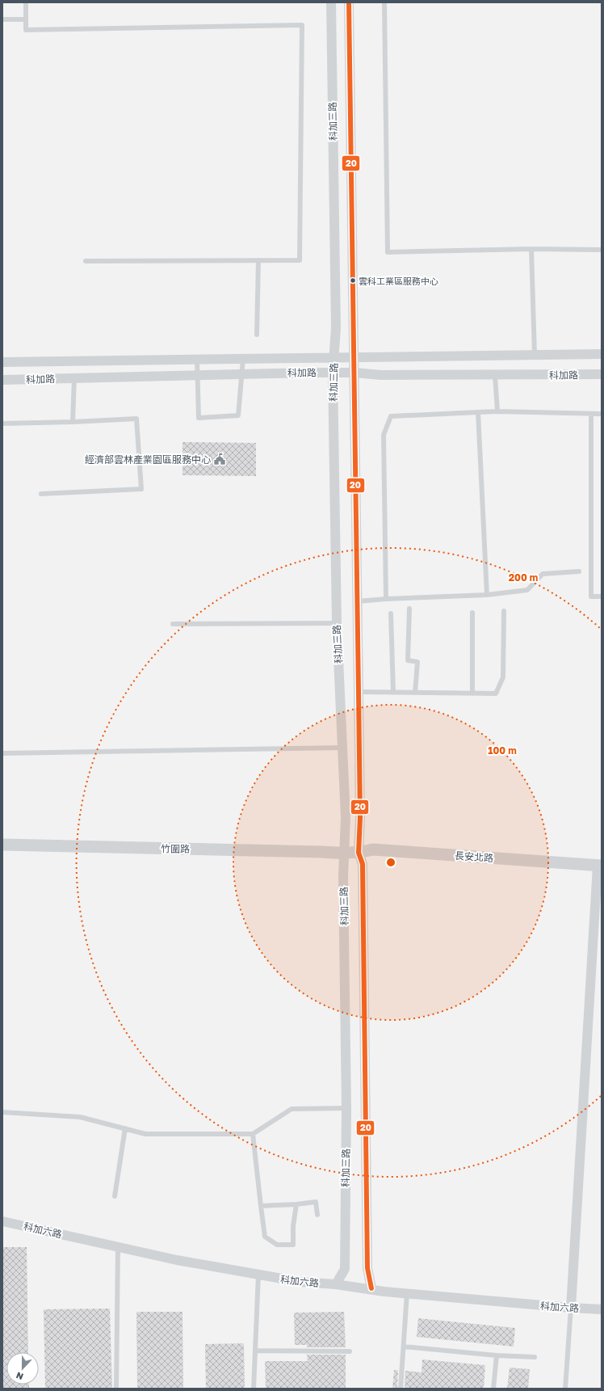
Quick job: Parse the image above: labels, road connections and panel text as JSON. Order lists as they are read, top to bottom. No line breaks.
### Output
{"streets":{"street":["科加三路","科加路","竹圍路","長安北路","科加六路"]},"crossings":[["科加三路","科加路"],["科加三路","竹圍路"],["科加三路","長安北路"],["科加三路","科加六路"],["竹圍路","長安北路"]],"places":{"other":["雲科工業區服務中心"],"public building":["經濟部雲林產業園區服務中心"]},"lines":["transit line 20"],"north":"bottom","rings":["200 m","100 m"]}
